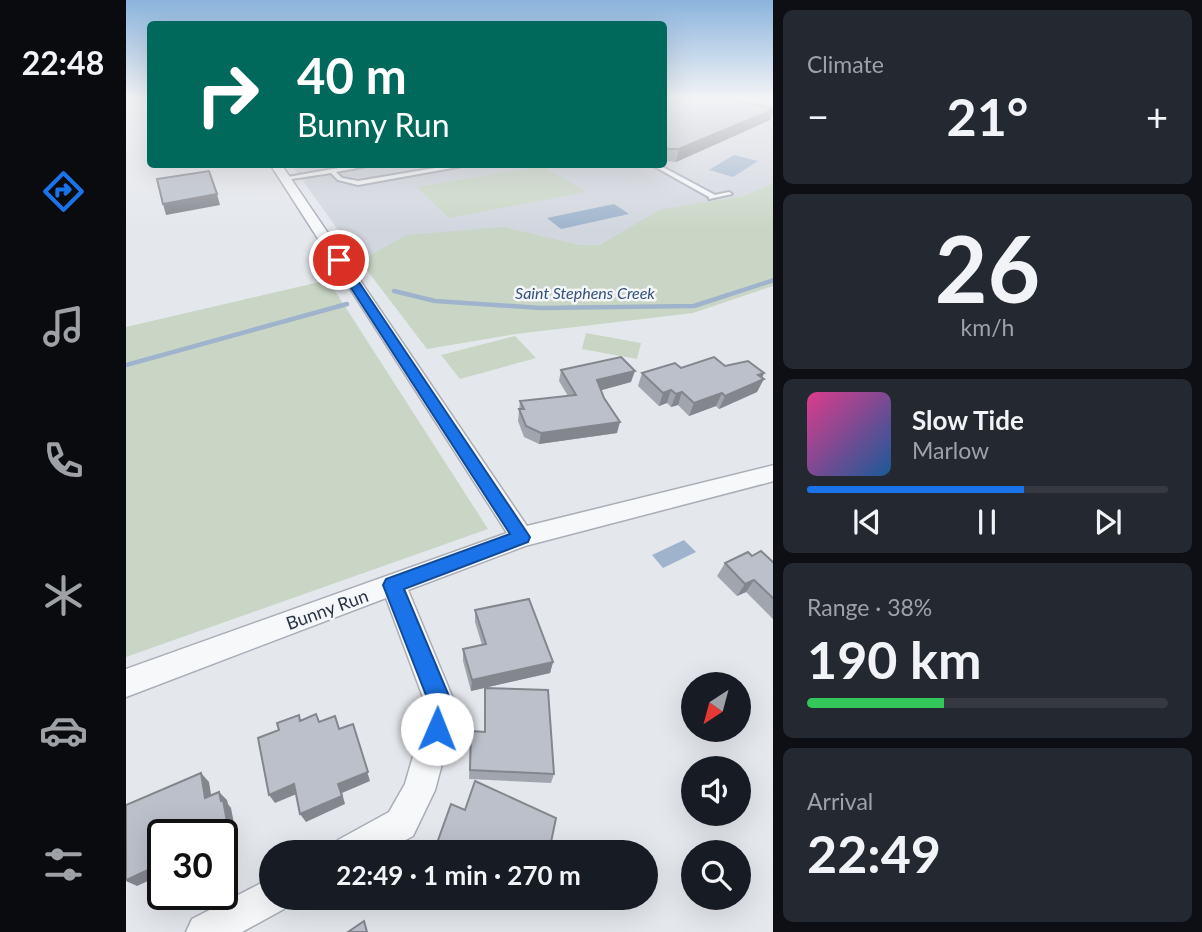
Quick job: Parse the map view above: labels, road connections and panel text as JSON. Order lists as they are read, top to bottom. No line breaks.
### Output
{"streets":{"street":["Bunny Run"]},"water":["Saint Stephens Creek"],"north":"bottom left","page":{"tabs":"22:48","tile":["Climate",["26","km/h"],["Range · 38%","190 km"],["Arrival","22:49"]],"turn":["40 m","Bunny Run"],"heat":["−","21°","+"],"song":["Slow Tide","Marlow"],"limit":"30","trip":"22:49 · 1 min · 270 m"}}
